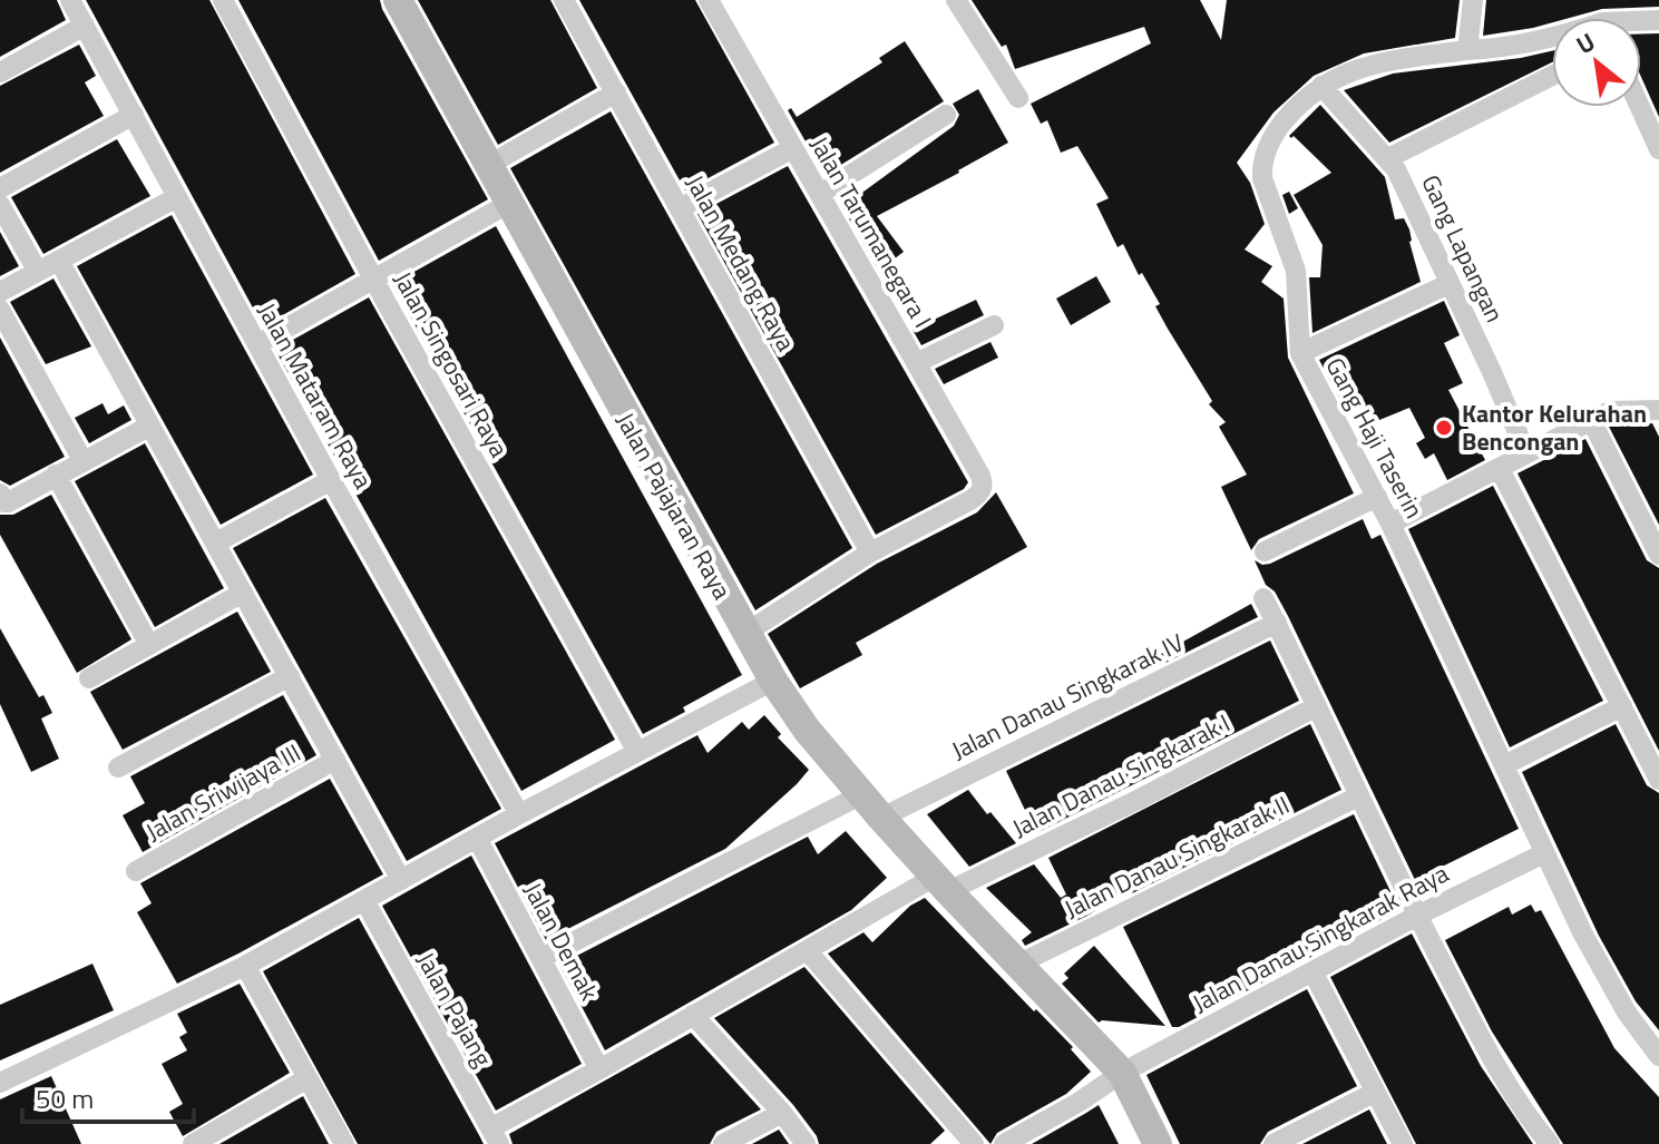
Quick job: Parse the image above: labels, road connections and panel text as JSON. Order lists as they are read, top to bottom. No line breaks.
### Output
{"streets":{"street":["Jalan Tarumanegara I","Gang Lapangan","Jalan Medang Raya","Jalan Singosari Raya","Jalan Mataram Raya","Gang Haji Taserin","Jalan Pajajaran Raya","Jalan Danau Singkarak IV","Jalan Danau Singkarak I","Jalan Sriwijaya III","Jalan Danau Singkarak II","Jalan Danau Singkarak Raya","Jalan Demak","Jalan Pajang"]},"crossings":[["Jalan Tarumanegara I","Jalan Medang Raya"],["Gang Lapangan","Gang Haji Taserin"],["Gang Haji Taserin","Jalan Danau Singkarak Raya"],["Jalan Pajajaran Raya","Jalan Danau Singkarak IV"],["Jalan Pajajaran Raya","Jalan Danau Singkarak I"],["Jalan Pajajaran Raya","Jalan Danau Singkarak II"],["Jalan Pajajaran Raya","Jalan Danau Singkarak Raya"],["Jalan Danau Singkarak I","Jalan Demak"],["Jalan Danau Singkarak I","Jalan Pajang"]],"places":["Kantor Kelurahan Bencongan"],"scale_bar":"50 m","north":"top left"}
